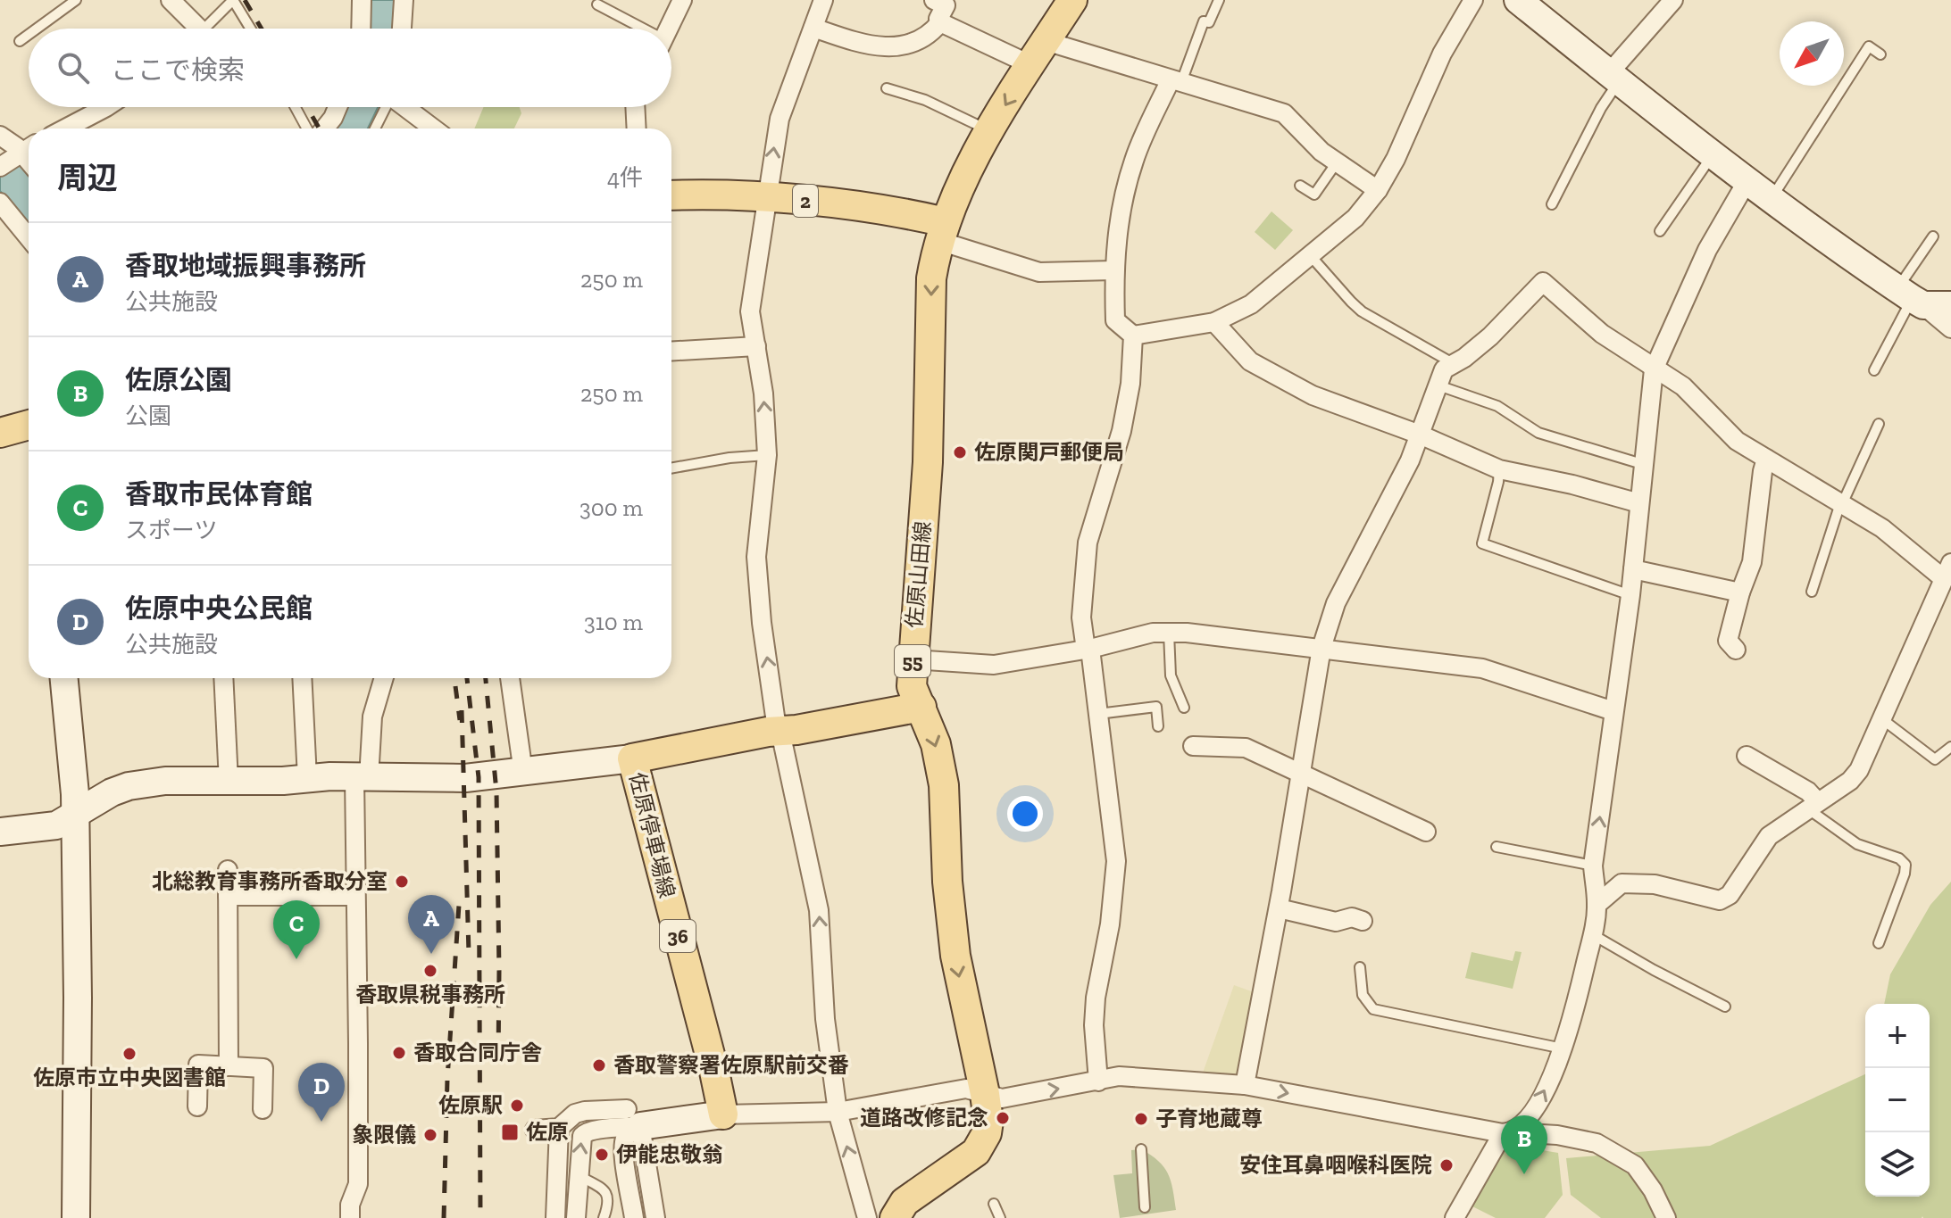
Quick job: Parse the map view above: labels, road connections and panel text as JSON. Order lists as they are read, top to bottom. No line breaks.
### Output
{"streets":{"main road":["2","佐原山田線","55","佐原停車場線","36"]},"crossings":[["2","佐原山田線"],["佐原山田線","佐原停車場線"]],"one_way":["佐原山田線"],"places":{"other":["佐原関戸郵便局","北総教育事務所香取分室","香取県税事務所","香取合同庁舎","佐原市立中央図書館","香取警察署佐原駅前交番","佐原駅","道路改修記念","子育地蔵尊","象限儀","伊能忠敬翁","安住耳鼻咽喉科医院"],"transit":["佐原"]},"north":"bottom left","page":{"search":"ここで検索","heading":["周辺","4件"],"list":[{"mark":"A","name":"香取地域振興事務所","note":"公共施設","value":"250 m"},{"mark":"B","name":"佐原公園","note":"公園","value":"250 m"},{"mark":"C","name":"香取市民体育館","note":"スポーツ","value":"300 m"},{"mark":"D","name":"佐原中央公民館","note":"公共施設","value":"310 m"}],"pins":["A","C","D","B"],"map_buttons":["+","−"]}}
